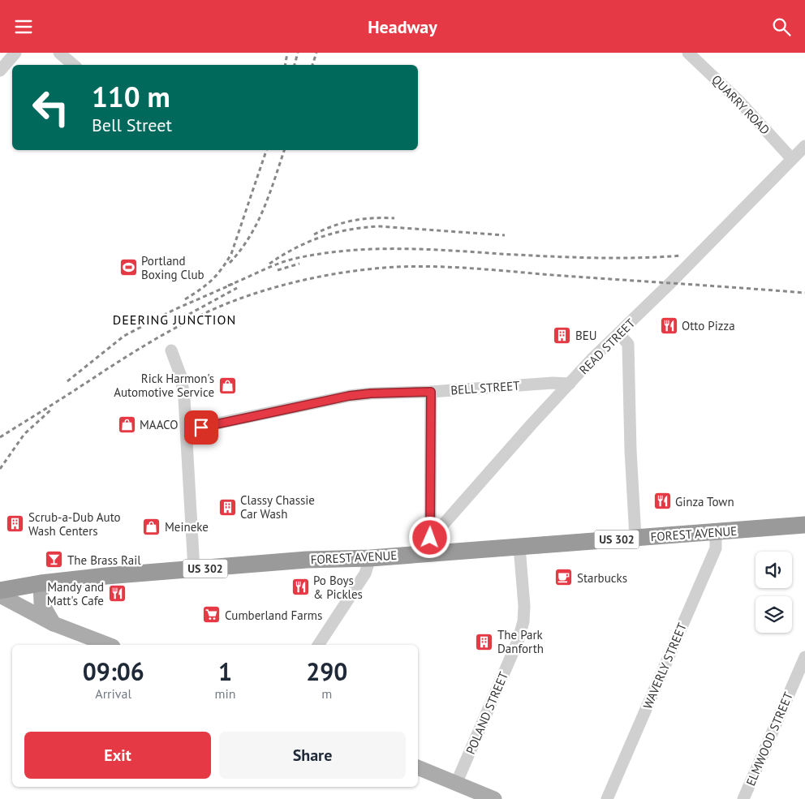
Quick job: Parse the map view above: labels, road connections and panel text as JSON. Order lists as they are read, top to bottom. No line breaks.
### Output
{"streets":{"highway":["FOREST AVENUE","US 302"],"street":["QUARRY ROAD","READ STREET","BELL STREET","WAVERLY STREET","POLAND STREET","ELMWOOD STREET"]},"crossings":[["QUARRY ROAD","READ STREET"],["READ STREET","BELL STREET"],["FOREST AVENUE","WAVERLY STREET"],["FOREST AVENUE","POLAND STREET"]],"districts":["DEERING JUNCTION"],"places":{"sports":["Portland Boxing Club"],"restaurant":["Otto Pizza","Ginza Town","Po Boys & Pickles","Mandy and Matt's Cafe"],"building":["BEU","Classy Chassie Car Wash","Scrub-a-Dub Auto Wash Centers","The Park Danforth"],"shop":["Rick Harmon's Automotive Service","MAACO","Meineke"],"bar":["The Brass Rail"],"cafe":["Starbucks"],"supermarket":["Cumberland Farms"]},"page":{"header":"Headway","turn":["110 m","Bell Street"],"eta":["09:06","Arrival","1","min","290","m"],"buttons":["Exit","Share"]}}
